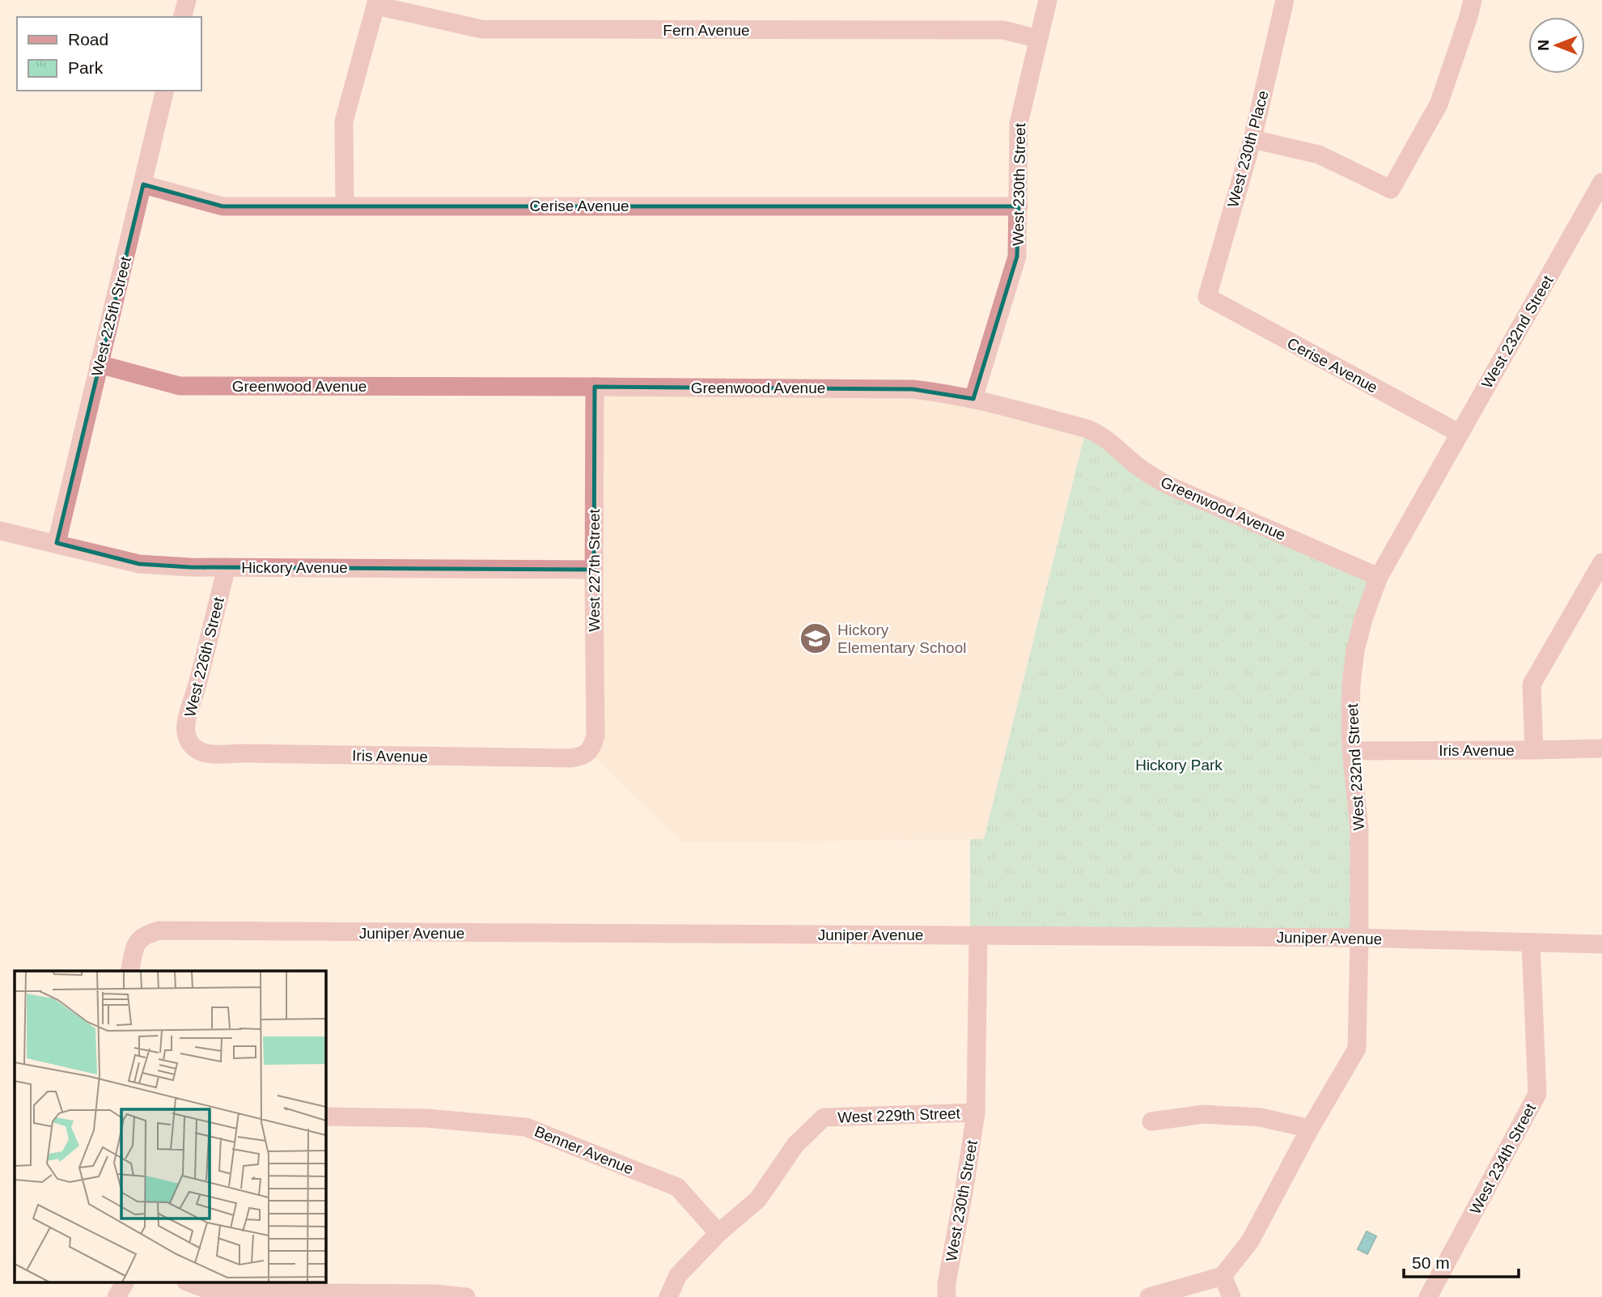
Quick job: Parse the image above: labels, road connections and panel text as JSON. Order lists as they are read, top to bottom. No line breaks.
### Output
{"streets":{"street":["Fern Avenue","West 230th Place","West 230th Street","Cerise Avenue","West 225th Street","West 232nd Street","Greenwood Avenue","Hickory Avenue","West 227th Street","West 226th Street","Iris Avenue","Juniper Avenue","West 229th Street","Benner Avenue","West 234th Street"]},"crossings":[["Fern Avenue","West 230th Street"],["West 230th Place","Cerise Avenue"],["West 230th Street","Cerise Avenue"],["West 230th Street","Greenwood Avenue"],["West 230th Street","Juniper Avenue"],["West 230th Street","West 229th Street"],["Cerise Avenue","West 225th Street"],["Cerise Avenue","West 232nd Street"],["West 225th Street","Greenwood Avenue"],["West 225th Street","Hickory Avenue"],["West 232nd Street","Greenwood Avenue"],["West 232nd Street","Iris Avenue"],["West 232nd Street","Juniper Avenue"],["Greenwood Avenue","West 227th Street"],["Hickory Avenue","West 227th Street"],["Hickory Avenue","West 226th Street"],["West 227th Street","Iris Avenue"],["West 226th Street","Iris Avenue"],["Juniper Avenue","West 234th Street"],["West 229th Street","Benner Avenue"]],"parks":["Hickory Park"],"places":{"school or university":["Hickory Elementary School"]},"legend":["Road","Park"],"scale_bar":"50 m","north":"left"}
